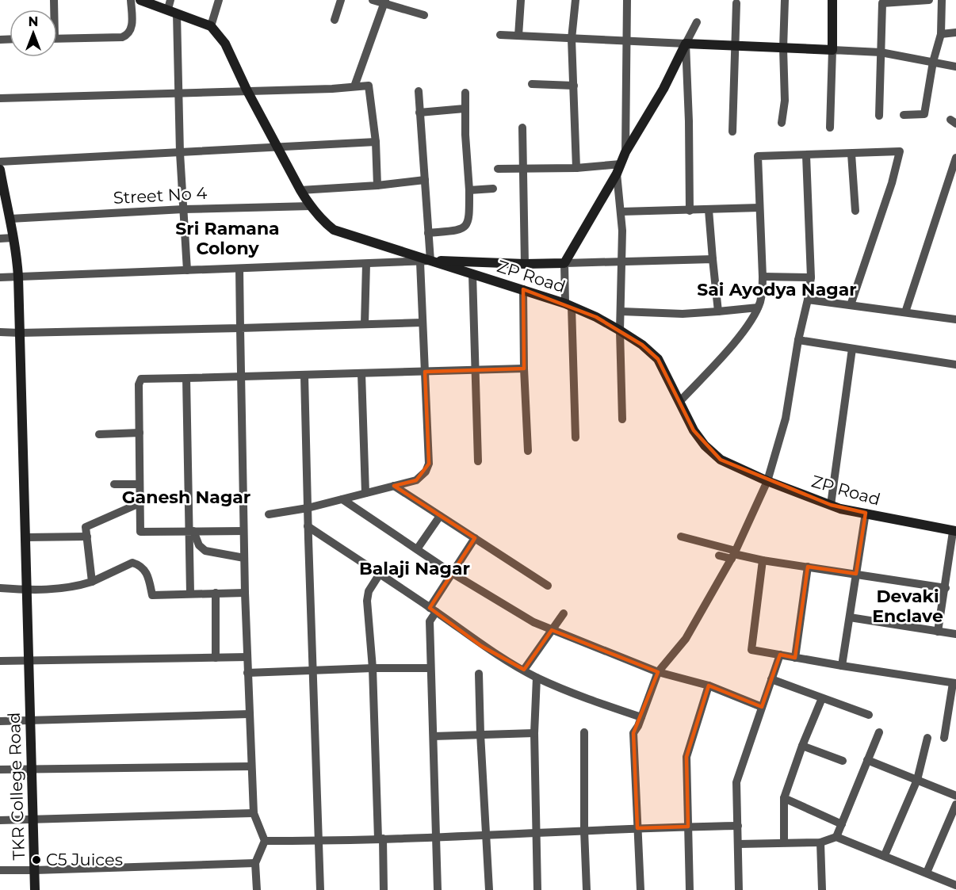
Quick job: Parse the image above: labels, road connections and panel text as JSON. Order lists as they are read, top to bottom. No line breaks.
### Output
{"streets":{"street":["Street No 4","ZP Road","TKR College Road"]},"crossings":[["Street No 4","ZP Road"],["Street No 4","TKR College Road"]],"districts":["Sri Ramana Colony","Sai Ayodya Nagar","Ganesh Nagar","Balaji Nagar","Devaki Enclave"],"places":["C5 Juices"],"north":"top"}
